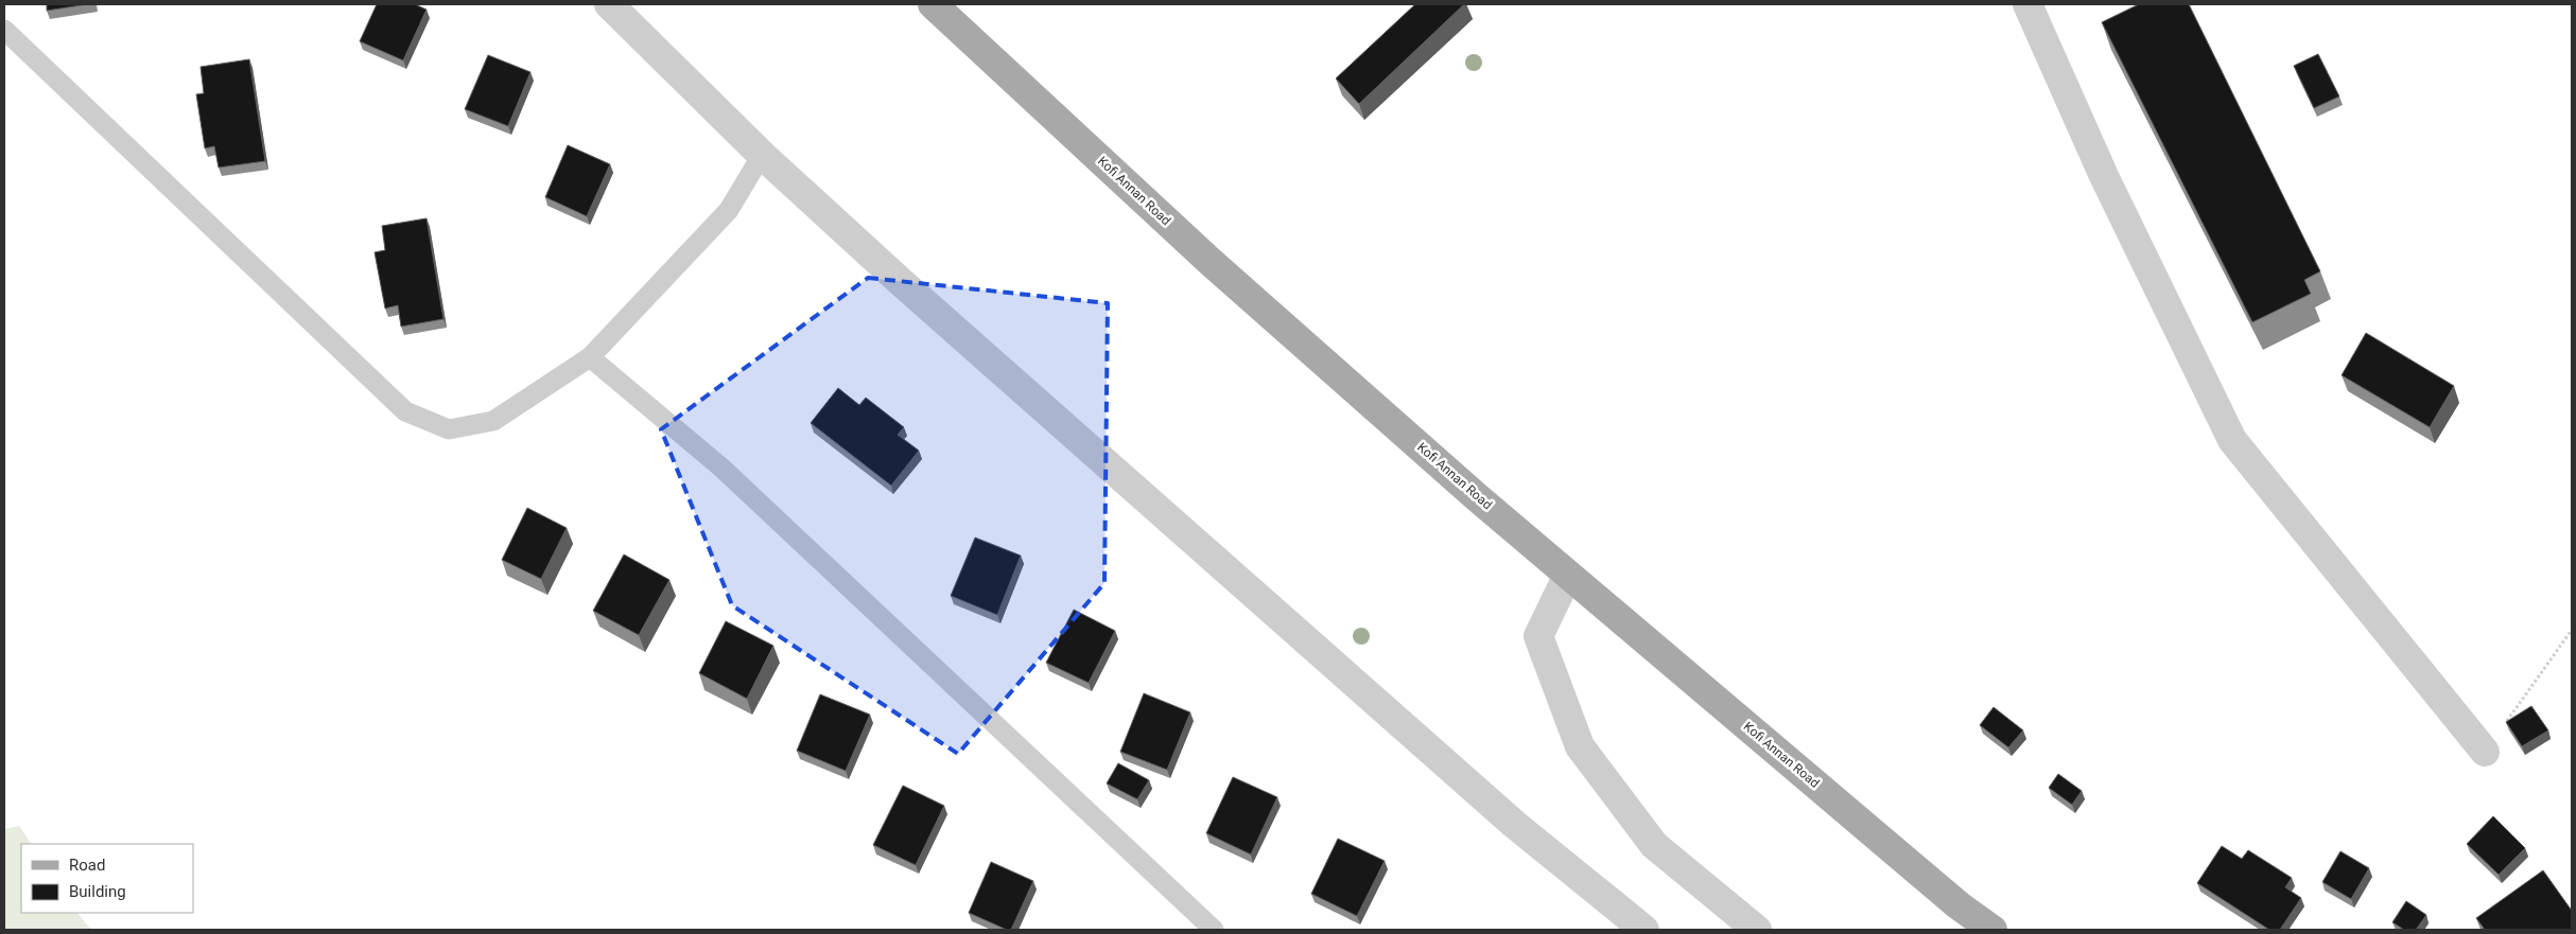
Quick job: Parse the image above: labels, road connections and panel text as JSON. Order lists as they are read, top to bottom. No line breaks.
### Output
{"streets":{"main road":["Kofi Annan Road"]},"legend":["Road","Building"]}
